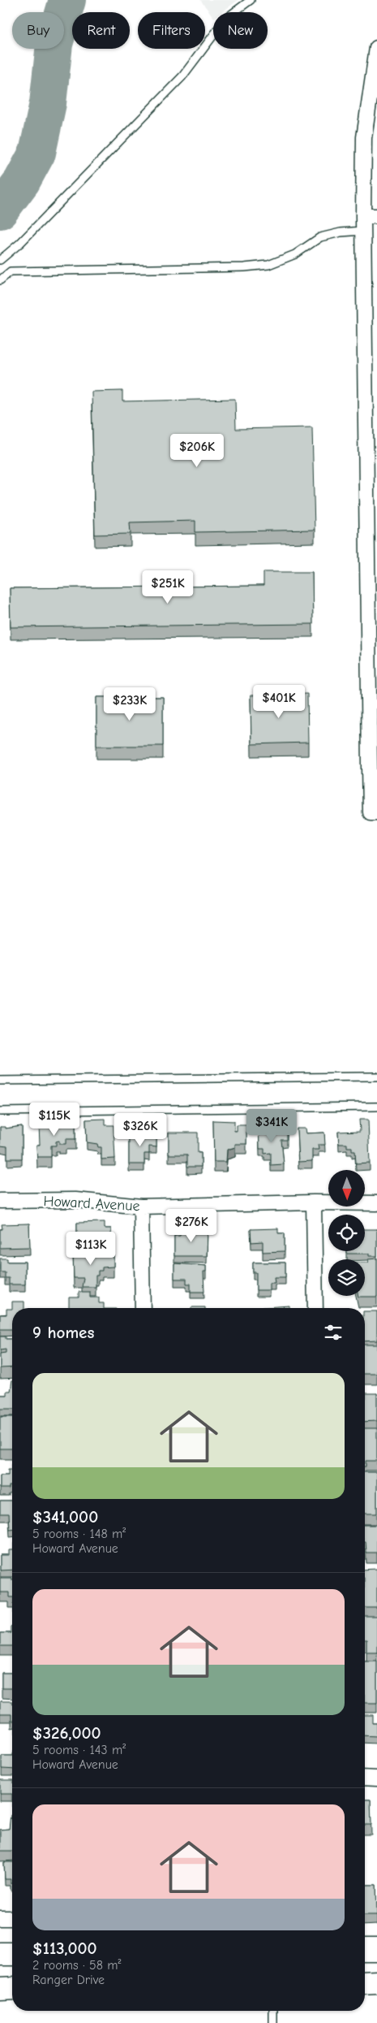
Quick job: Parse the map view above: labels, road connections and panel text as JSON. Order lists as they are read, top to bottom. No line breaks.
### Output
{"streets":{"street":["Howard Avenue"]},"north":"bottom","page":{"chip":["Buy","Rent","Filters","New"],"price":["$206K","$251K","$401K","$233K","$115K","$341K","$326K","$276K","$113K"],"heading":"9 homes","list":[{"name":"$341,000","note":"5 rooms · 148 m² · Howard Avenue"},{"name":"$326,000","note":"5 rooms · 143 m² · Howard Avenue"},{"name":"$113,000","note":"2 rooms · 58 m² · Ranger Drive"}]}}
